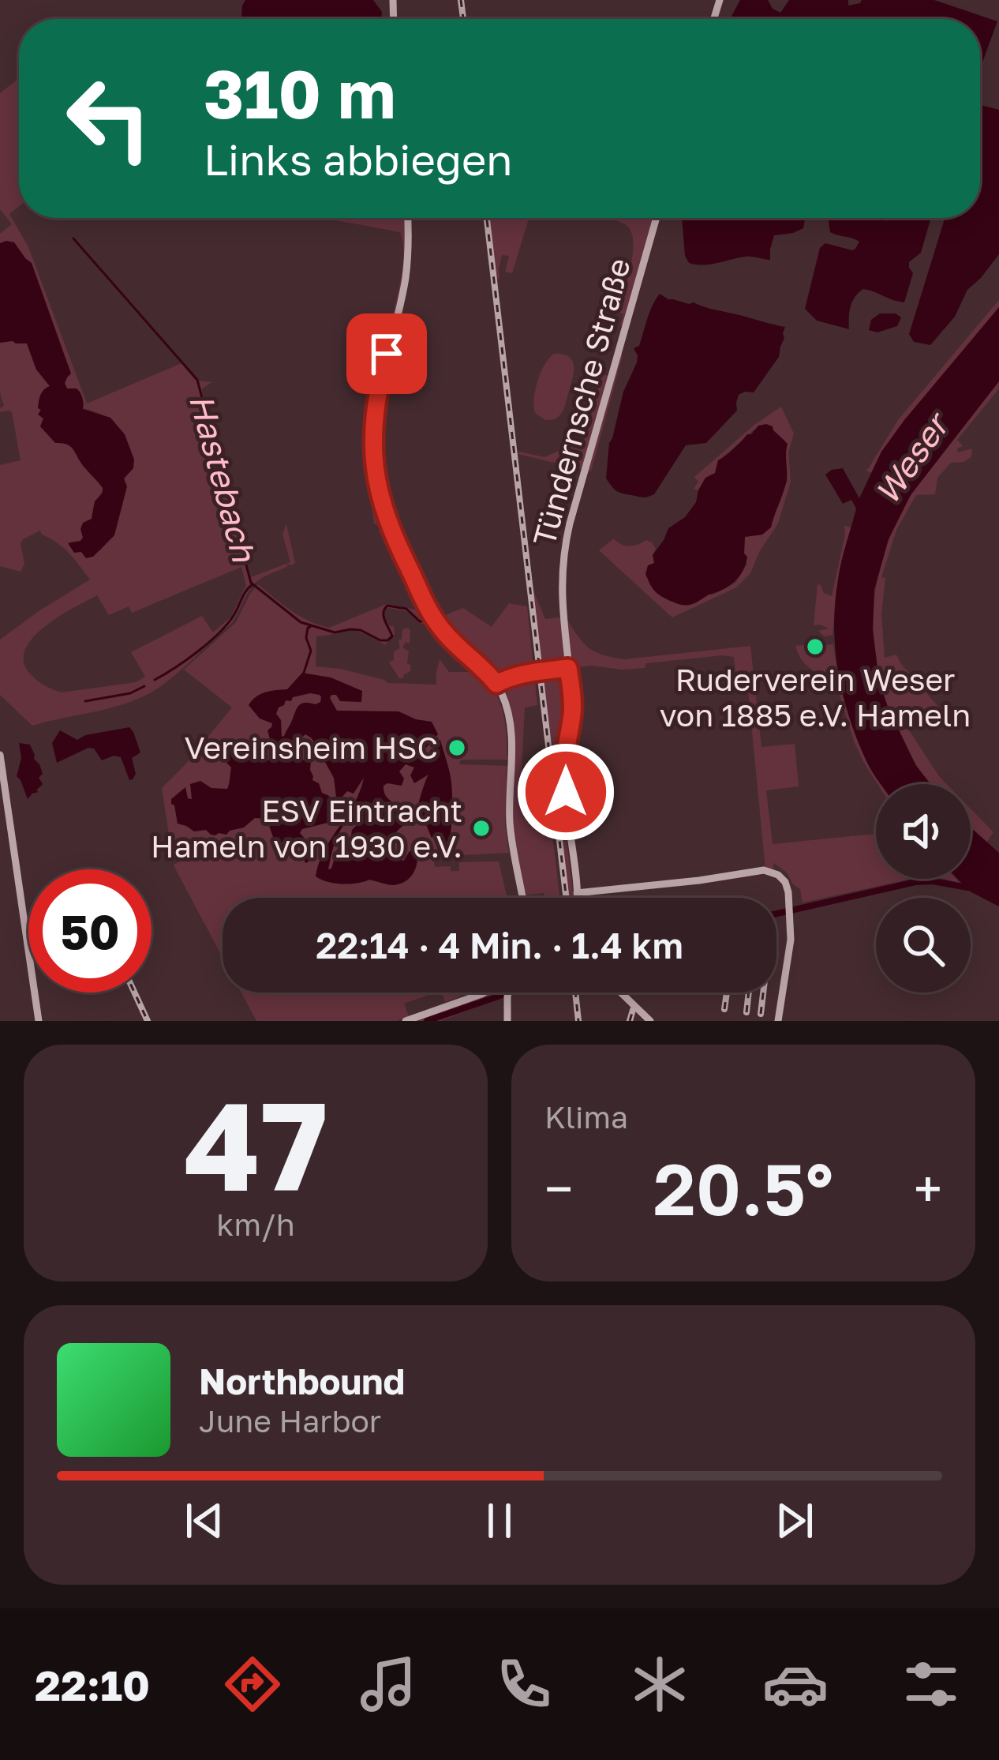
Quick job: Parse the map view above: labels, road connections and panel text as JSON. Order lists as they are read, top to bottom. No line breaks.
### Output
{"streets":{"main road":["Tündernsche Straße"]},"water":["Weser","Hastebach"],"places":["Ruderverein Weser von 1885 e.V. Hameln","Vereinsheim HSC","ESV Eintracht Hameln von 1930 e.V."],"page":{"turn":["310 m","Links abbiegen"],"limit":"50","trip":"22:14 · 4 Min. · 1.4 km","tile":[["47","km/h"],"Klima"],"heat":["−","20.5°","+"],"song":["Northbound","June Harbor"],"tabs":"22:10"}}
